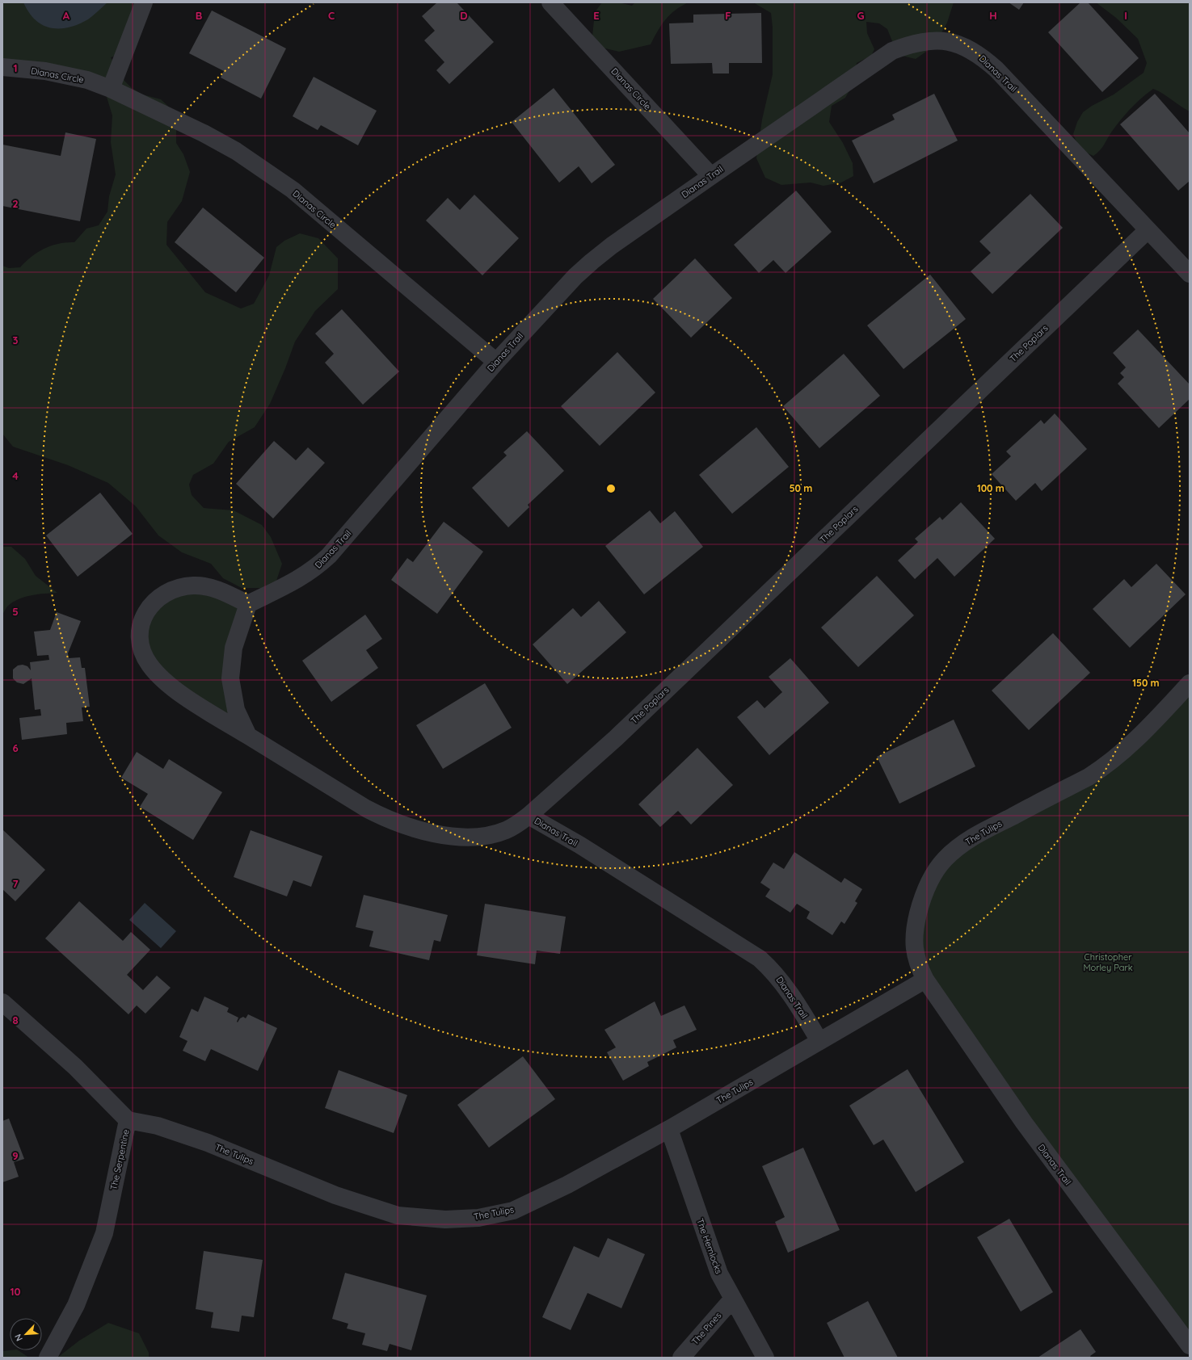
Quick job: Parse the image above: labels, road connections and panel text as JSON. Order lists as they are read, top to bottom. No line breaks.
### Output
{"streets":{"street":["Dianas Trail","Dianas Circle","The Poplars","The Tulips","The Serpentine","The Hemlocks","The Pines"]},"crossings":[["Dianas Trail","Dianas Circle"],["Dianas Trail","The Poplars"],["Dianas Trail","The Tulips"],["The Tulips","The Serpentine"],["The Tulips","The Hemlocks"],["The Hemlocks","The Pines"]],"parks":["Christopher Morley Park"],"north":"bottom left","grid":{"columns":["A","B","C","D","E","F","G","H","I"],"rows":["1","2","3","4","5","6","7","8","9","10"]},"rings":["50 m","100 m","150 m"]}
